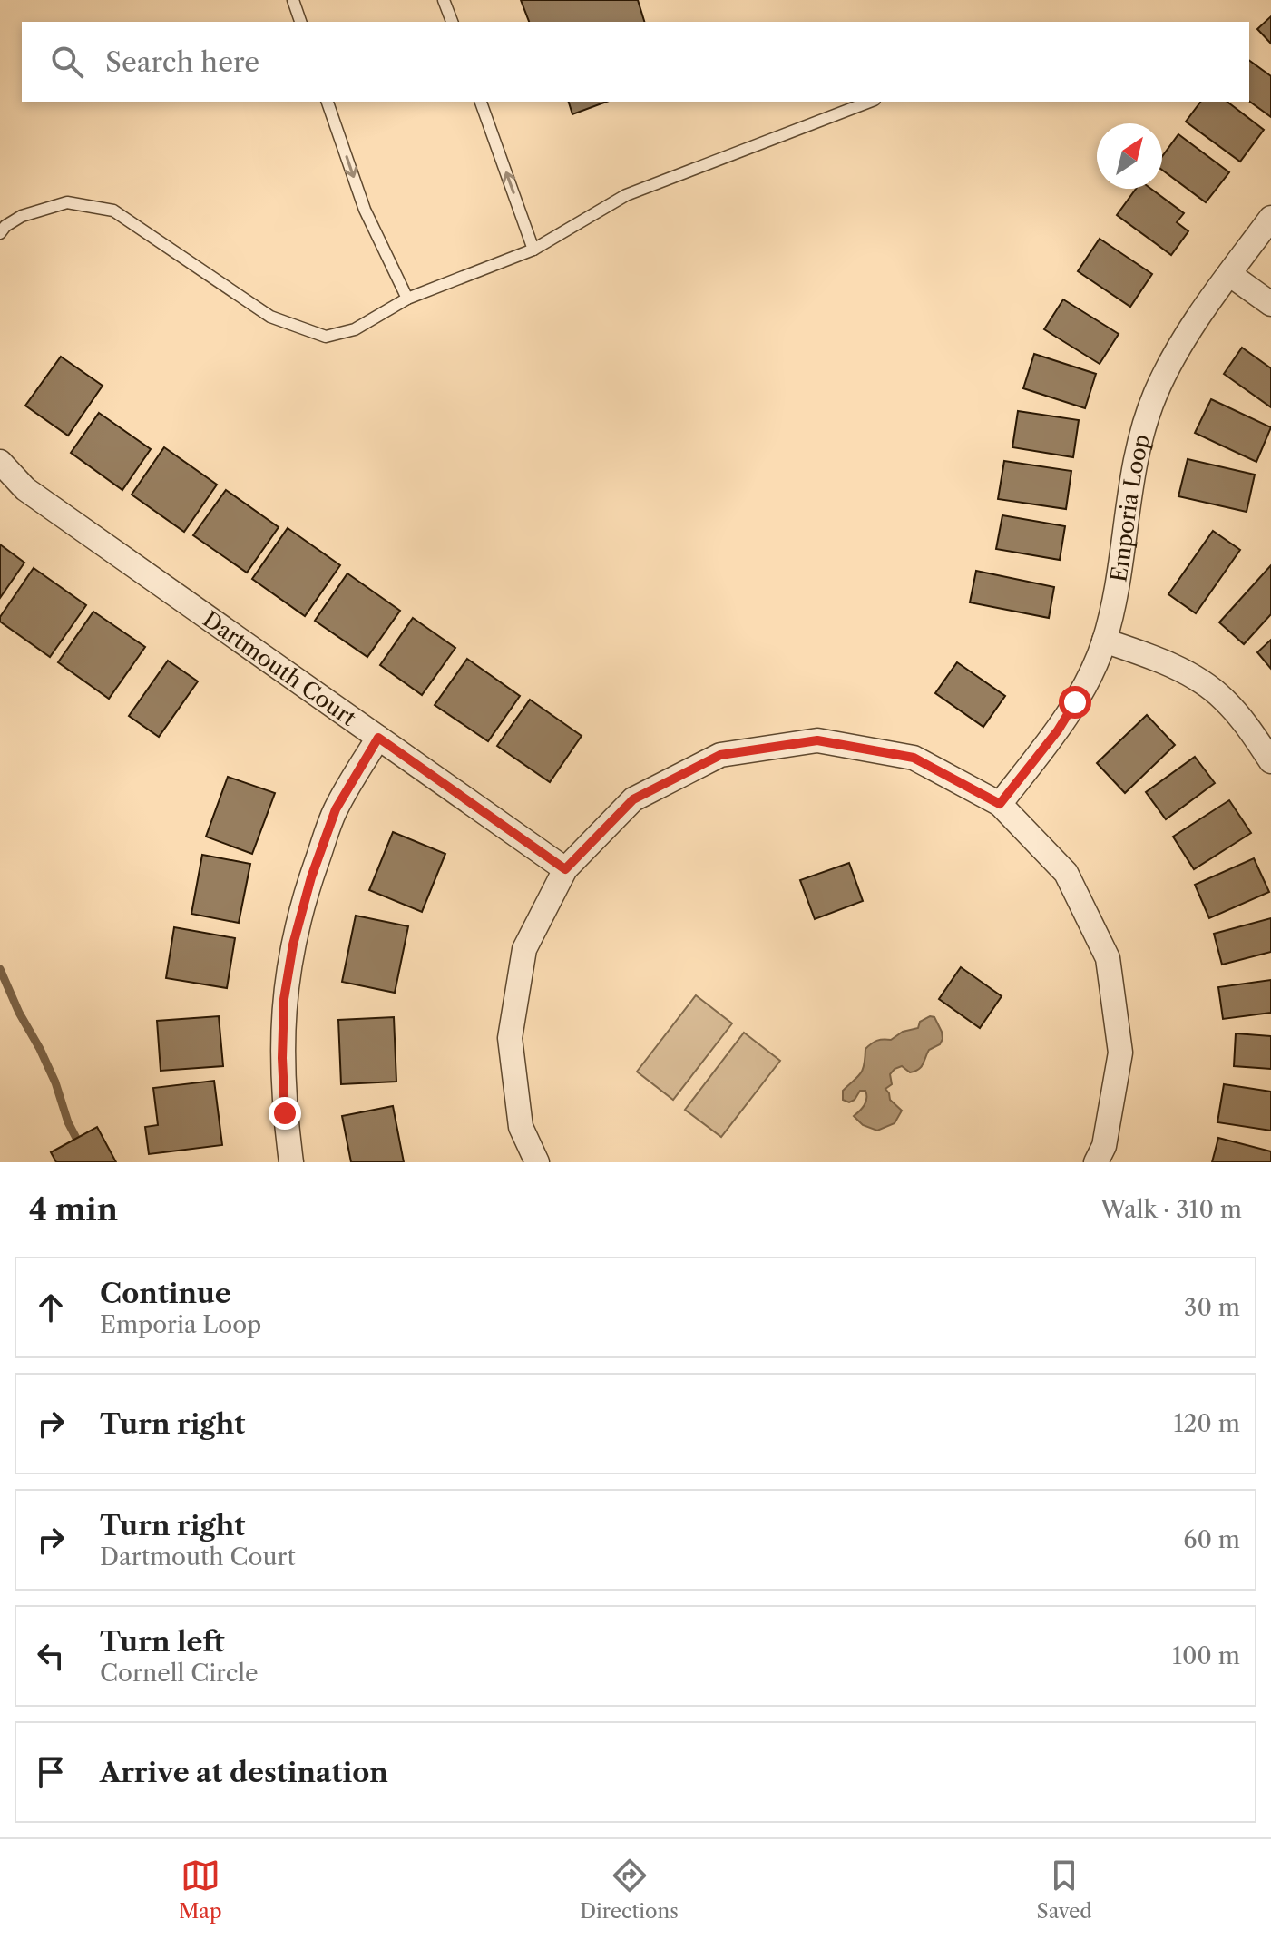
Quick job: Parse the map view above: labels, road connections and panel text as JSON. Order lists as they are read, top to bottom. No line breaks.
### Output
{"streets":{"street":["Emporia Loop","Dartmouth Court"]},"north":"top right","page":{"search":"Search here","heading":["4 min","Walk · 310 m"],"list":[["Continue","Emporia Loop","30 m"],["Turn right","120 m"],["Turn right","Dartmouth Court","60 m"],["Turn left","Cornell Circle","100 m"],"Arrive at destination"],"nav":["Map","Directions","Saved"]}}
